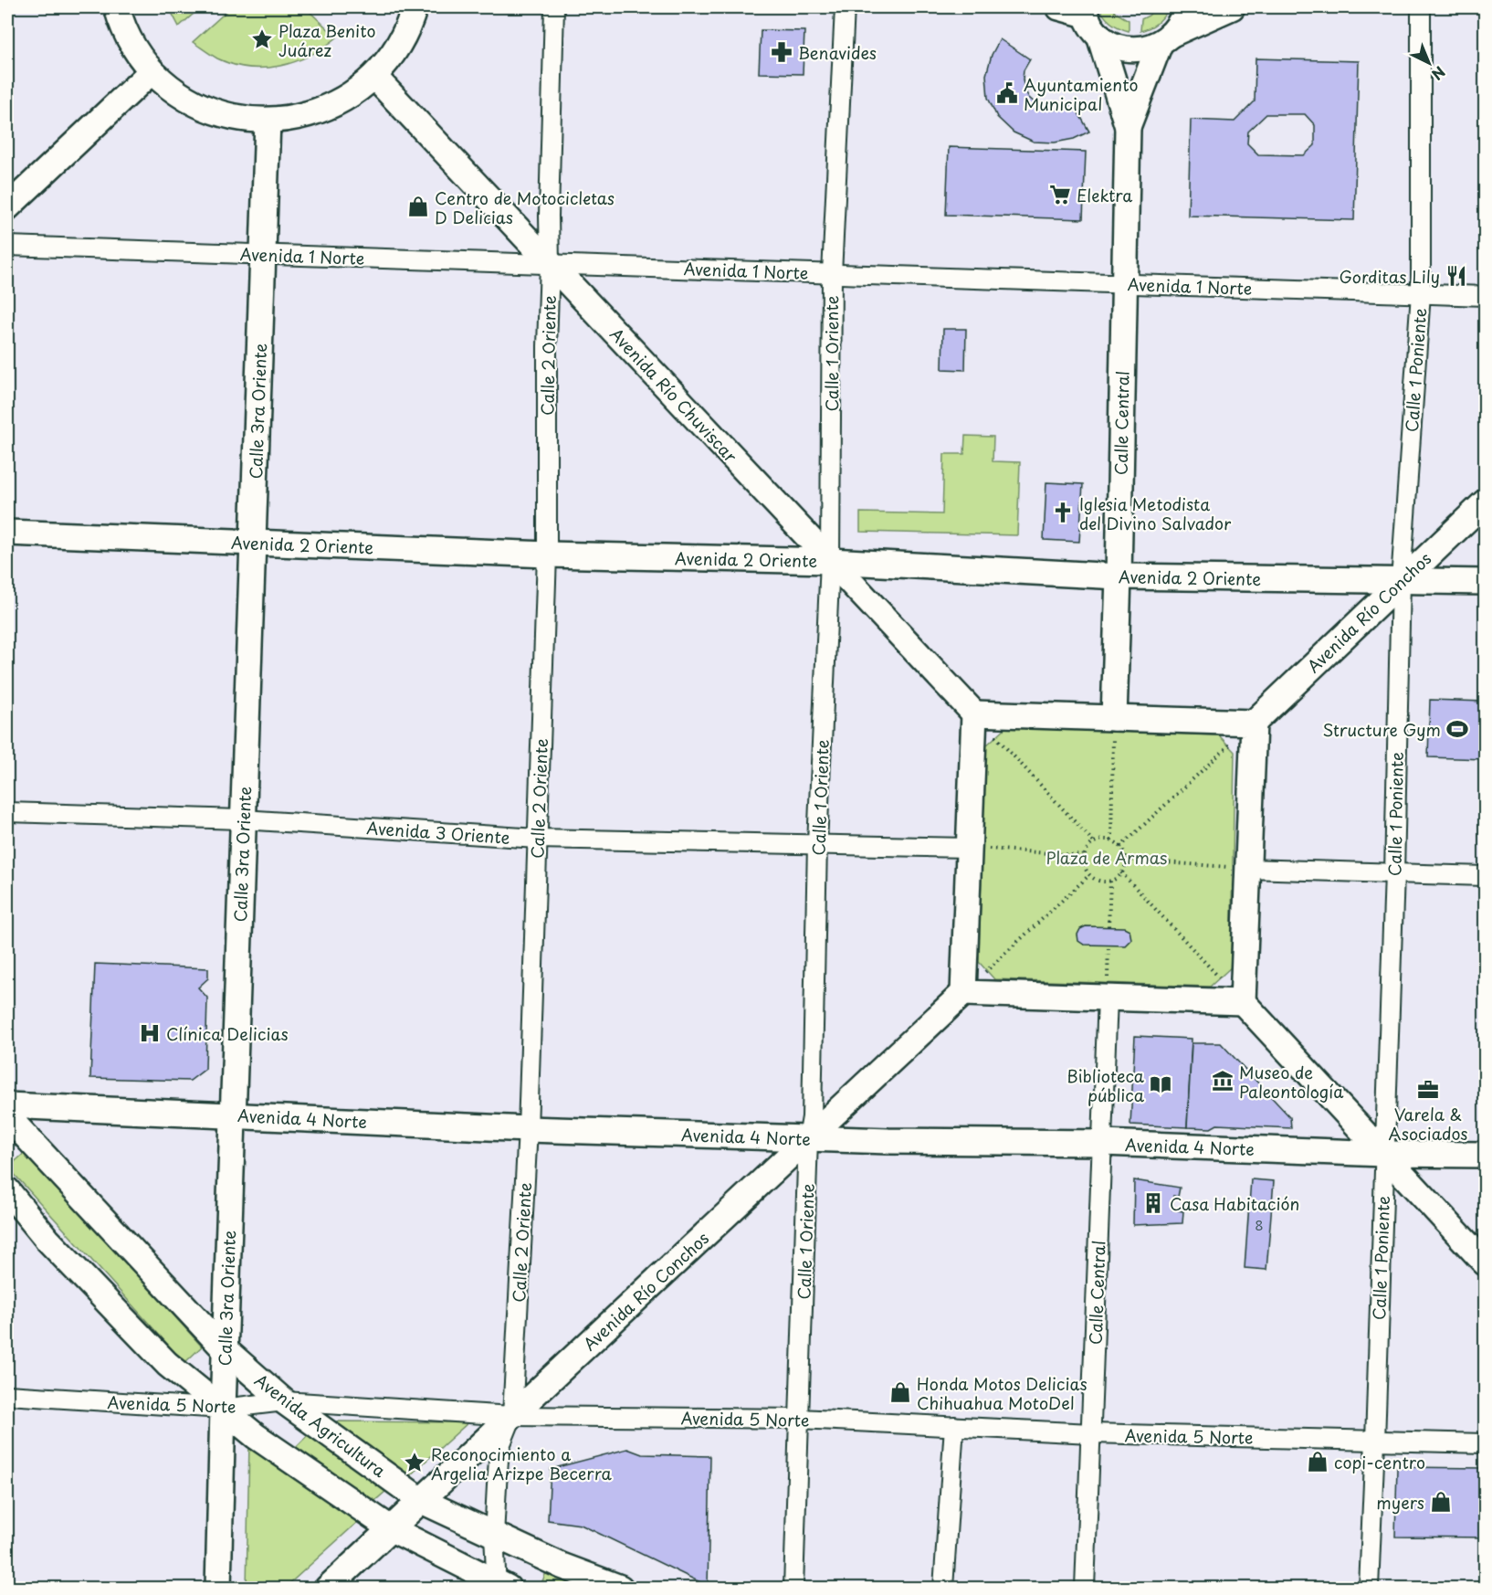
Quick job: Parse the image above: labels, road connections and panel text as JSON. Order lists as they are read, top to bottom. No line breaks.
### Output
{"streets":{"main road":["Avenida Río Chuviscar","Calle 3ra Oriente","Calle Central","Avenida 2 Oriente","Avenida Río Conchos","Avenida 4 Norte","Avenida Agricultura"],"street":["Avenida 1 Norte","Calle 1 Oriente","Calle 2 Oriente","Calle 1 Poniente","Avenida 3 Oriente","Avenida 5 Norte"]},"crossings":[["Avenida 1 Norte","Calle 1 Oriente"],["Avenida 1 Norte","Calle 2 Oriente"],["Avenida 1 Norte","Calle 1 Poniente"],["Avenida 1 Norte","Avenida Río Chuviscar"],["Avenida 1 Norte","Calle 3ra Oriente"],["Avenida 1 Norte","Calle Central"],["Calle 1 Oriente","Avenida Río Chuviscar"],["Calle 1 Oriente","Avenida 2 Oriente"],["Calle 1 Oriente","Avenida Río Conchos"],["Calle 1 Oriente","Avenida 3 Oriente"],["Calle 1 Oriente","Avenida 4 Norte"],["Calle 1 Oriente","Avenida 5 Norte"],["Calle 2 Oriente","Avenida Río Chuviscar"],["Calle 2 Oriente","Avenida 2 Oriente"],["Calle 2 Oriente","Avenida Río Conchos"],["Calle 2 Oriente","Avenida 3 Oriente"],["Calle 2 Oriente","Avenida 4 Norte"],["Calle 2 Oriente","Avenida 5 Norte"],["Calle 2 Oriente","Avenida Agricultura"],["Calle 1 Poniente","Avenida 2 Oriente"],["Calle 1 Poniente","Avenida Río Conchos"],["Calle 1 Poniente","Avenida 4 Norte"],["Calle 1 Poniente","Avenida 5 Norte"],["Avenida Río Chuviscar","Avenida 2 Oriente"],["Calle 3ra Oriente","Avenida 2 Oriente"],["Calle 3ra Oriente","Avenida 3 Oriente"],["Calle 3ra Oriente","Avenida 4 Norte"],["Calle 3ra Oriente","Avenida 5 Norte"],["Calle 3ra Oriente","Avenida Agricultura"],["Calle Central","Avenida 2 Oriente"],["Calle Central","Avenida 4 Norte"],["Calle Central","Avenida 5 Norte"],["Avenida 2 Oriente","Avenida Río Conchos"],["Avenida Río Conchos","Avenida 4 Norte"],["Avenida Río Conchos","Avenida 5 Norte"],["Avenida Río Conchos","Avenida Agricultura"],["Avenida 5 Norte","Avenida Agricultura"]],"parks":["Plaza de Armas"],"places":{"place":["Plaza Benito Juárez","Reconocimiento a Argelia Arizpe Becerra"],"pharmacy":["Benavides"],"public building":["Ayuntamiento Municipal"],"supermarket":["Elektra"],"shop":["Centro de Motocicletas D Delicias","Honda Motos Delicias Chihuahua MotoDel","copi-centro","myers"],"restaurant":["Gorditas Lily"],"church":["Iglesia Metodista del Divino Salvador"],"sports":["Structure Gym"],"hospital":["Clínica Delicias"],"museum":["Museo de Paleontología"],"library":["Biblioteca pública"],"office":["Varela & Asociados"],"building":["Casa Habitación"]},"house_numbers":["8"],"north":"bottom right"}
